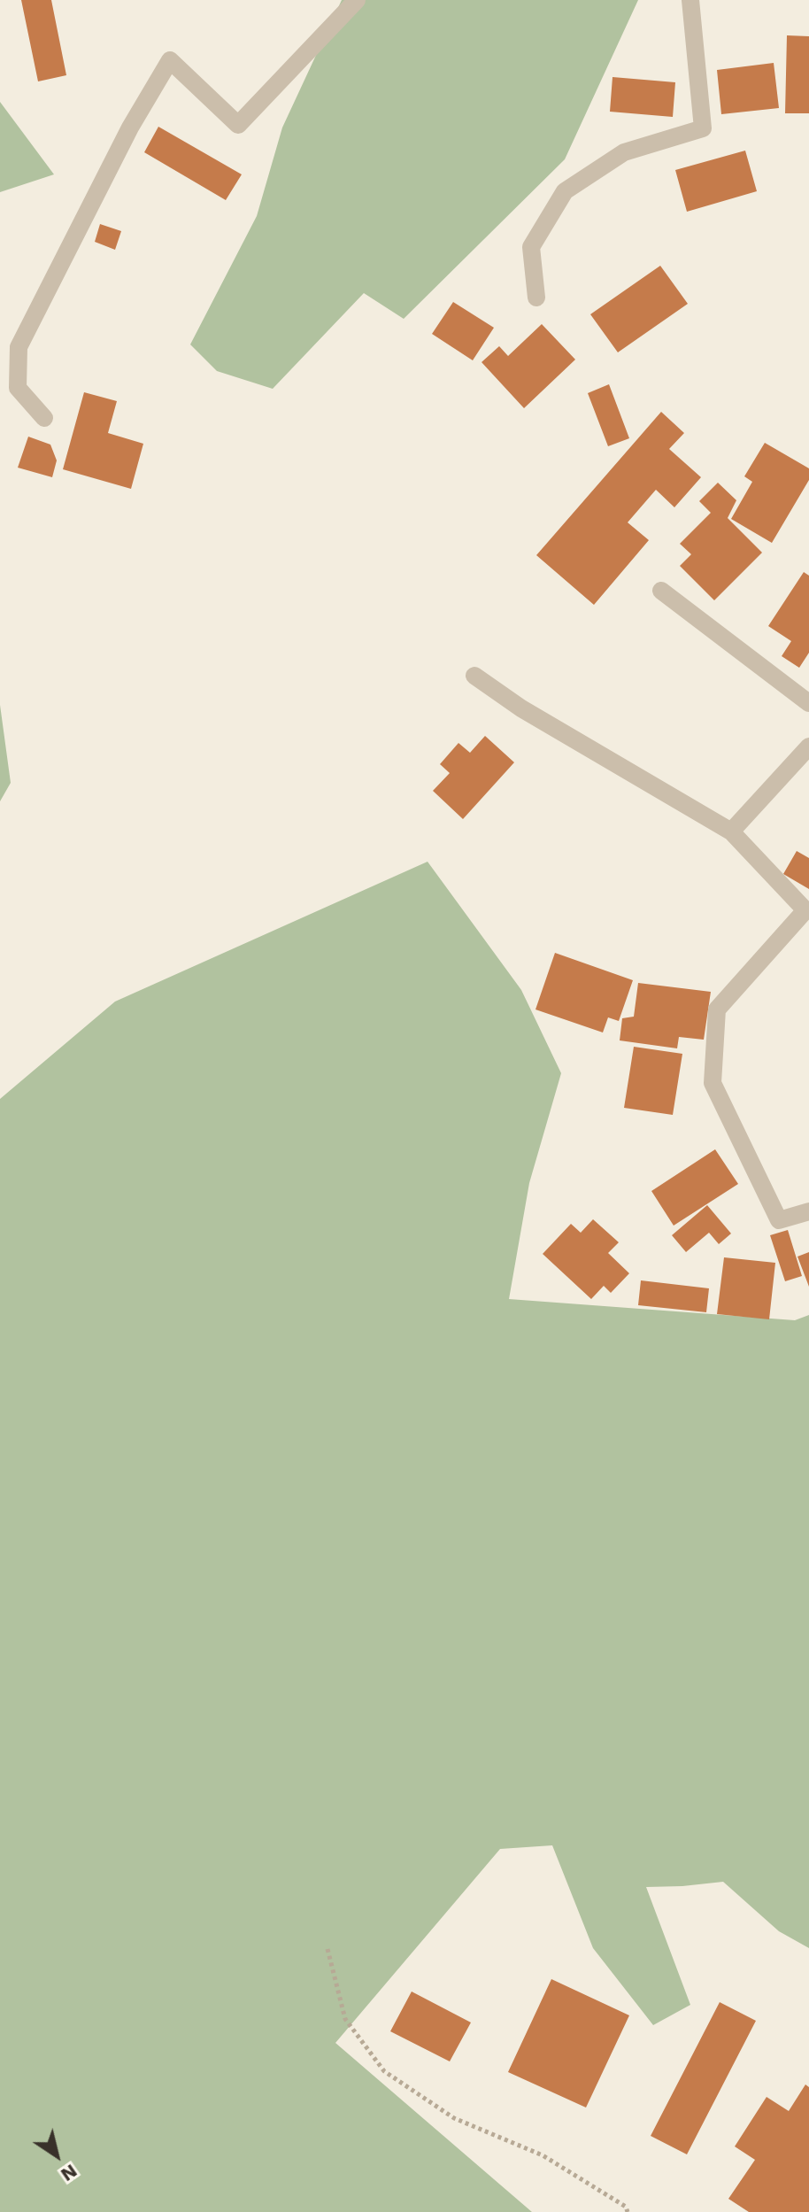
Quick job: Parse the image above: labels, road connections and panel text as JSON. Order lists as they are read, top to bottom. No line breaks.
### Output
{"north":"bottom right"}
